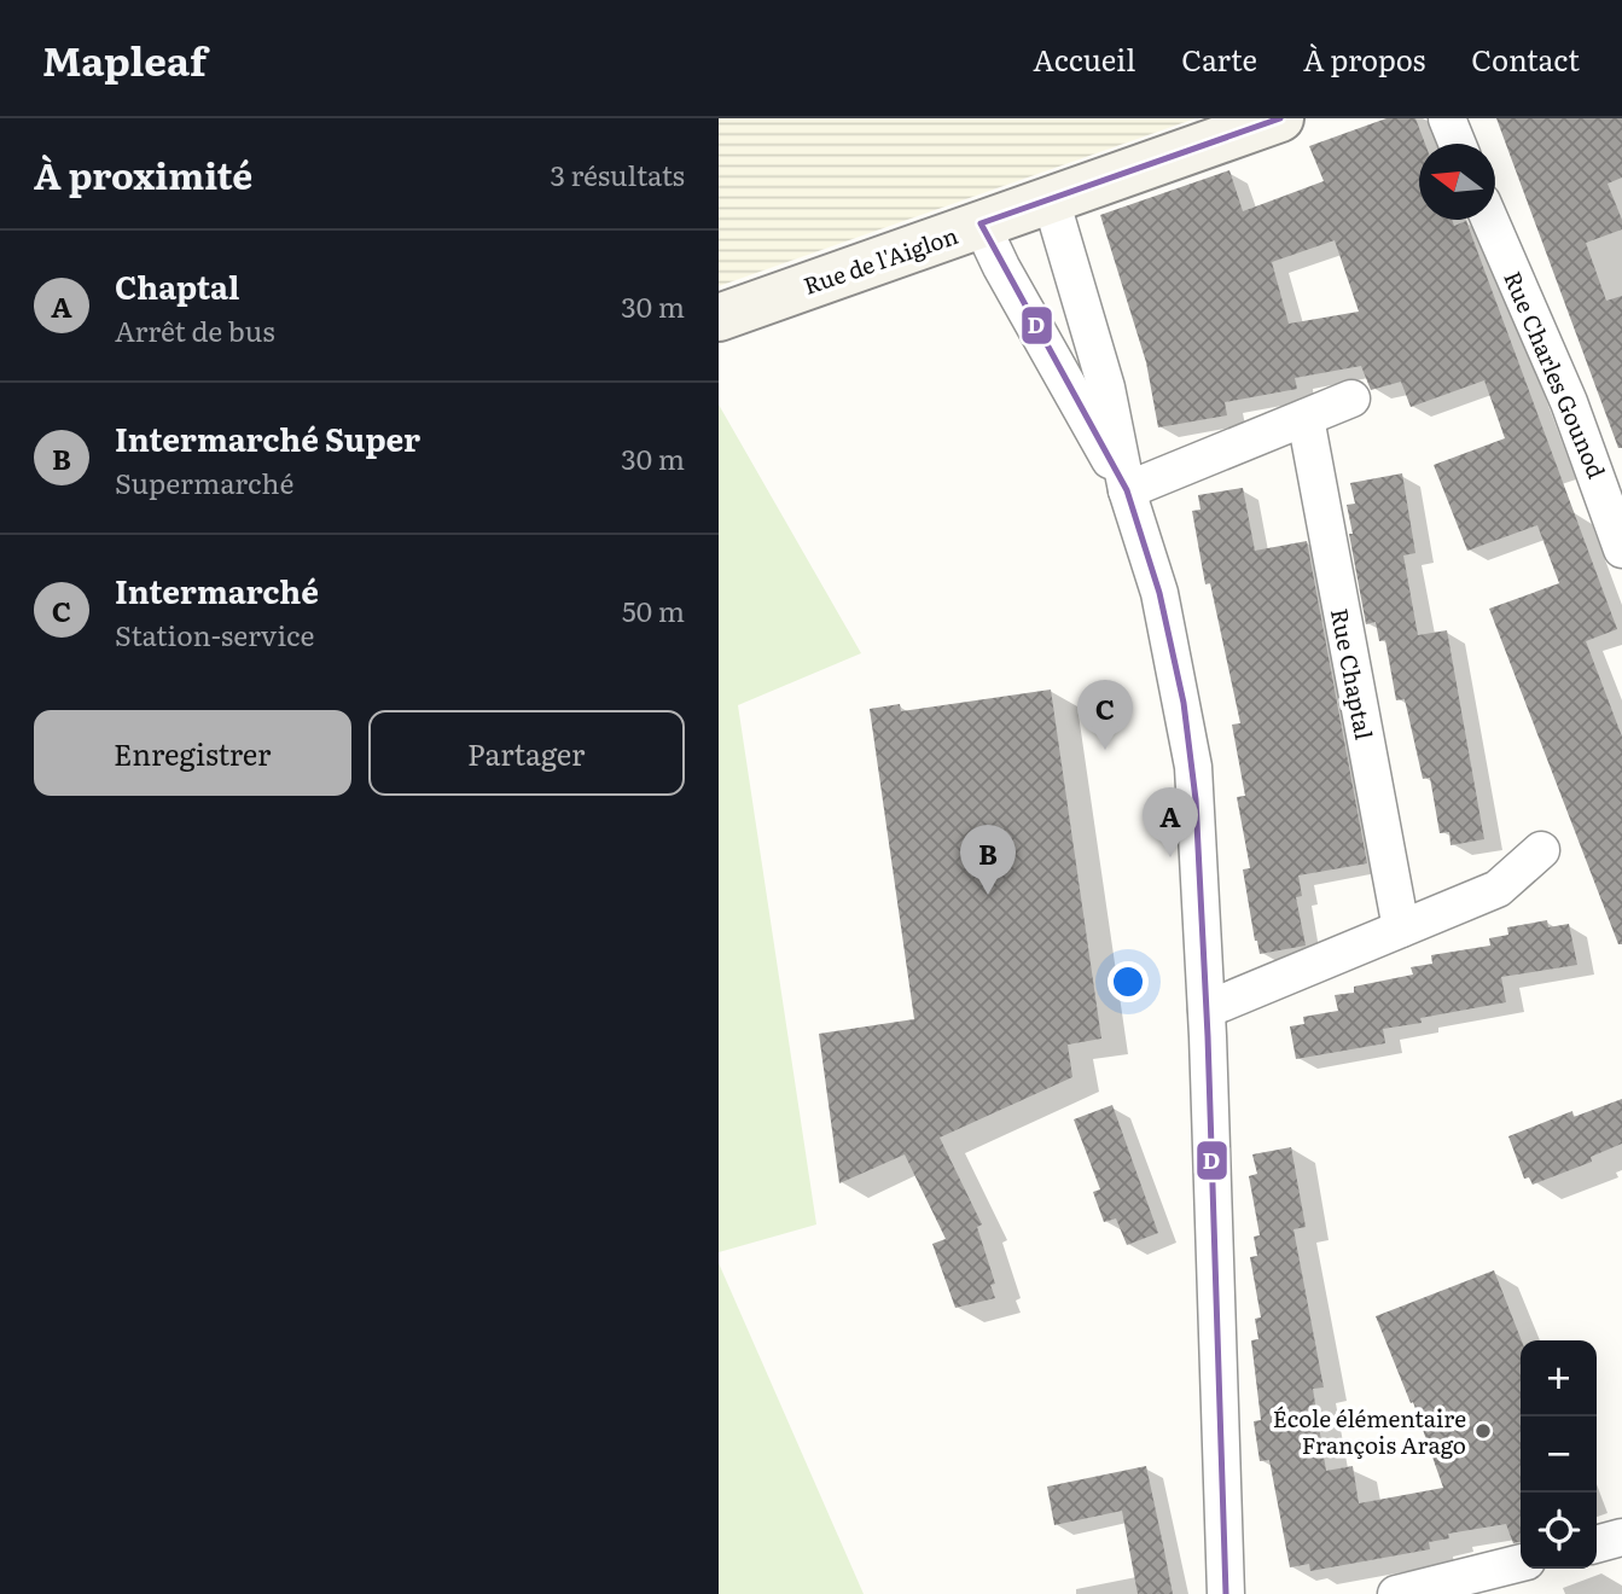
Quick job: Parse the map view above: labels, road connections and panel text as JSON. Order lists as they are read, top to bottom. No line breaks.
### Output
{"streets":{"main road":["Rue de l'Aiglon"],"street":["Rue Charles Gounod","Rue Chaptal"]},"places":["École élémentaire François Arago"],"lines":["transit line D"],"north":"left","page":{"header":"Mapleaf","nav":["Accueil","Carte","À propos","Contact"],"heading":["À proximité","3 résultats"],"list":[{"mark":"A","name":"Chaptal","note":"Arrêt de bus","value":"30 m"},{"mark":"B","name":"Intermarché Super","note":"Supermarché","value":"30 m"},{"mark":"C","name":"Intermarché","note":"Station-service","value":"50 m"}],"pins":["C","A","B"],"buttons":["Enregistrer","Partager"],"map_buttons":["+","−"]}}
